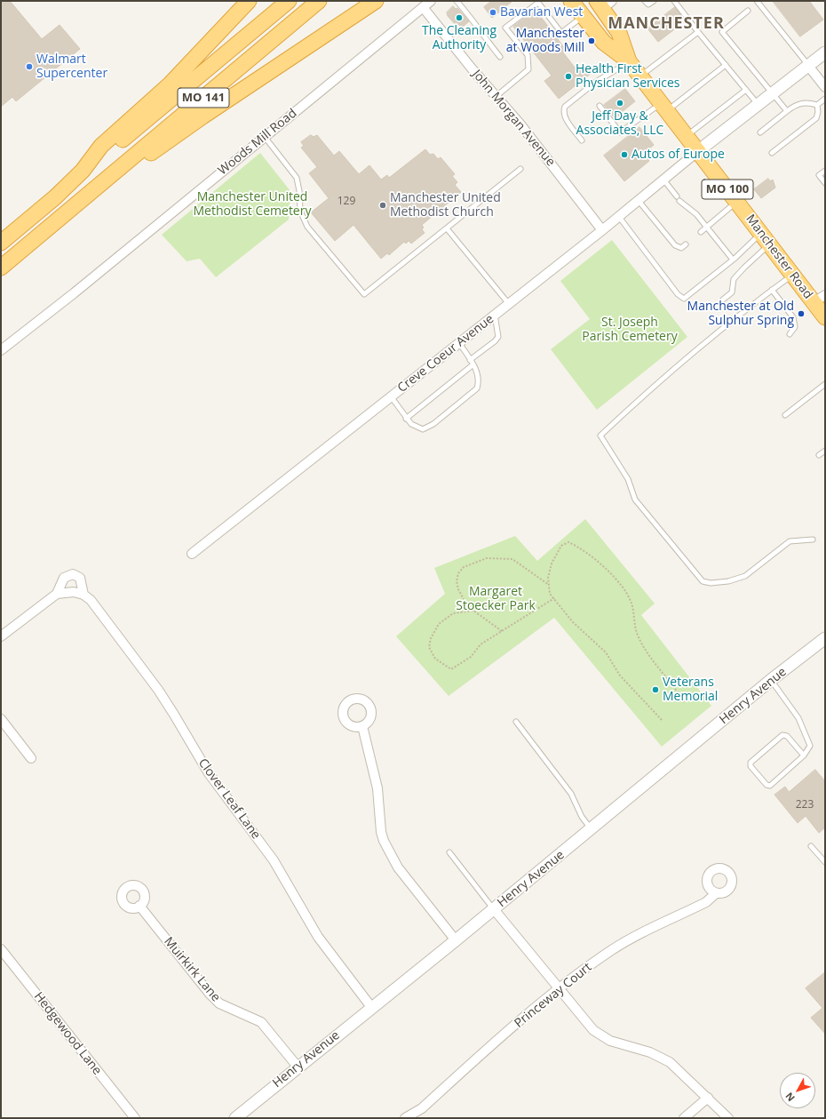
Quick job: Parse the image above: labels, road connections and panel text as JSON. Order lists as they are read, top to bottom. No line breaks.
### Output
{"streets":{"highway":["MO 141","MO 100","Manchester Road"],"street":["John Morgan Avenue","Woods Mill Road","Creve Coeur Avenue","Henry Avenue","Clover Leaf Lane","Muirkirk Lane","Princeway Court","Hedgewood Lane"]},"crossings":[["John Morgan Avenue","Woods Mill Road"],["John Morgan Avenue","Creve Coeur Avenue"],["Manchester Road","Creve Coeur Avenue"],["Henry Avenue","Clover Leaf Lane"],["Henry Avenue","Muirkirk Lane"]],"districts":["MANCHESTER"],"parks":["Manchester United Methodist Cemetery","St. Joseph Parish Cemetery","Margaret Stoecker Park"],"places":["Bavarian West","The Cleaning Authority","Manchester at Woods Mill","Walmart Supercenter","Health First Physician Services","Jeff Day & Associates, LLC","Autos of Europe","Manchester United Methodist Church","Manchester at Old Sulphur Spring","Veterans Memorial"],"house_numbers":["129","223"],"north":"bottom left"}
